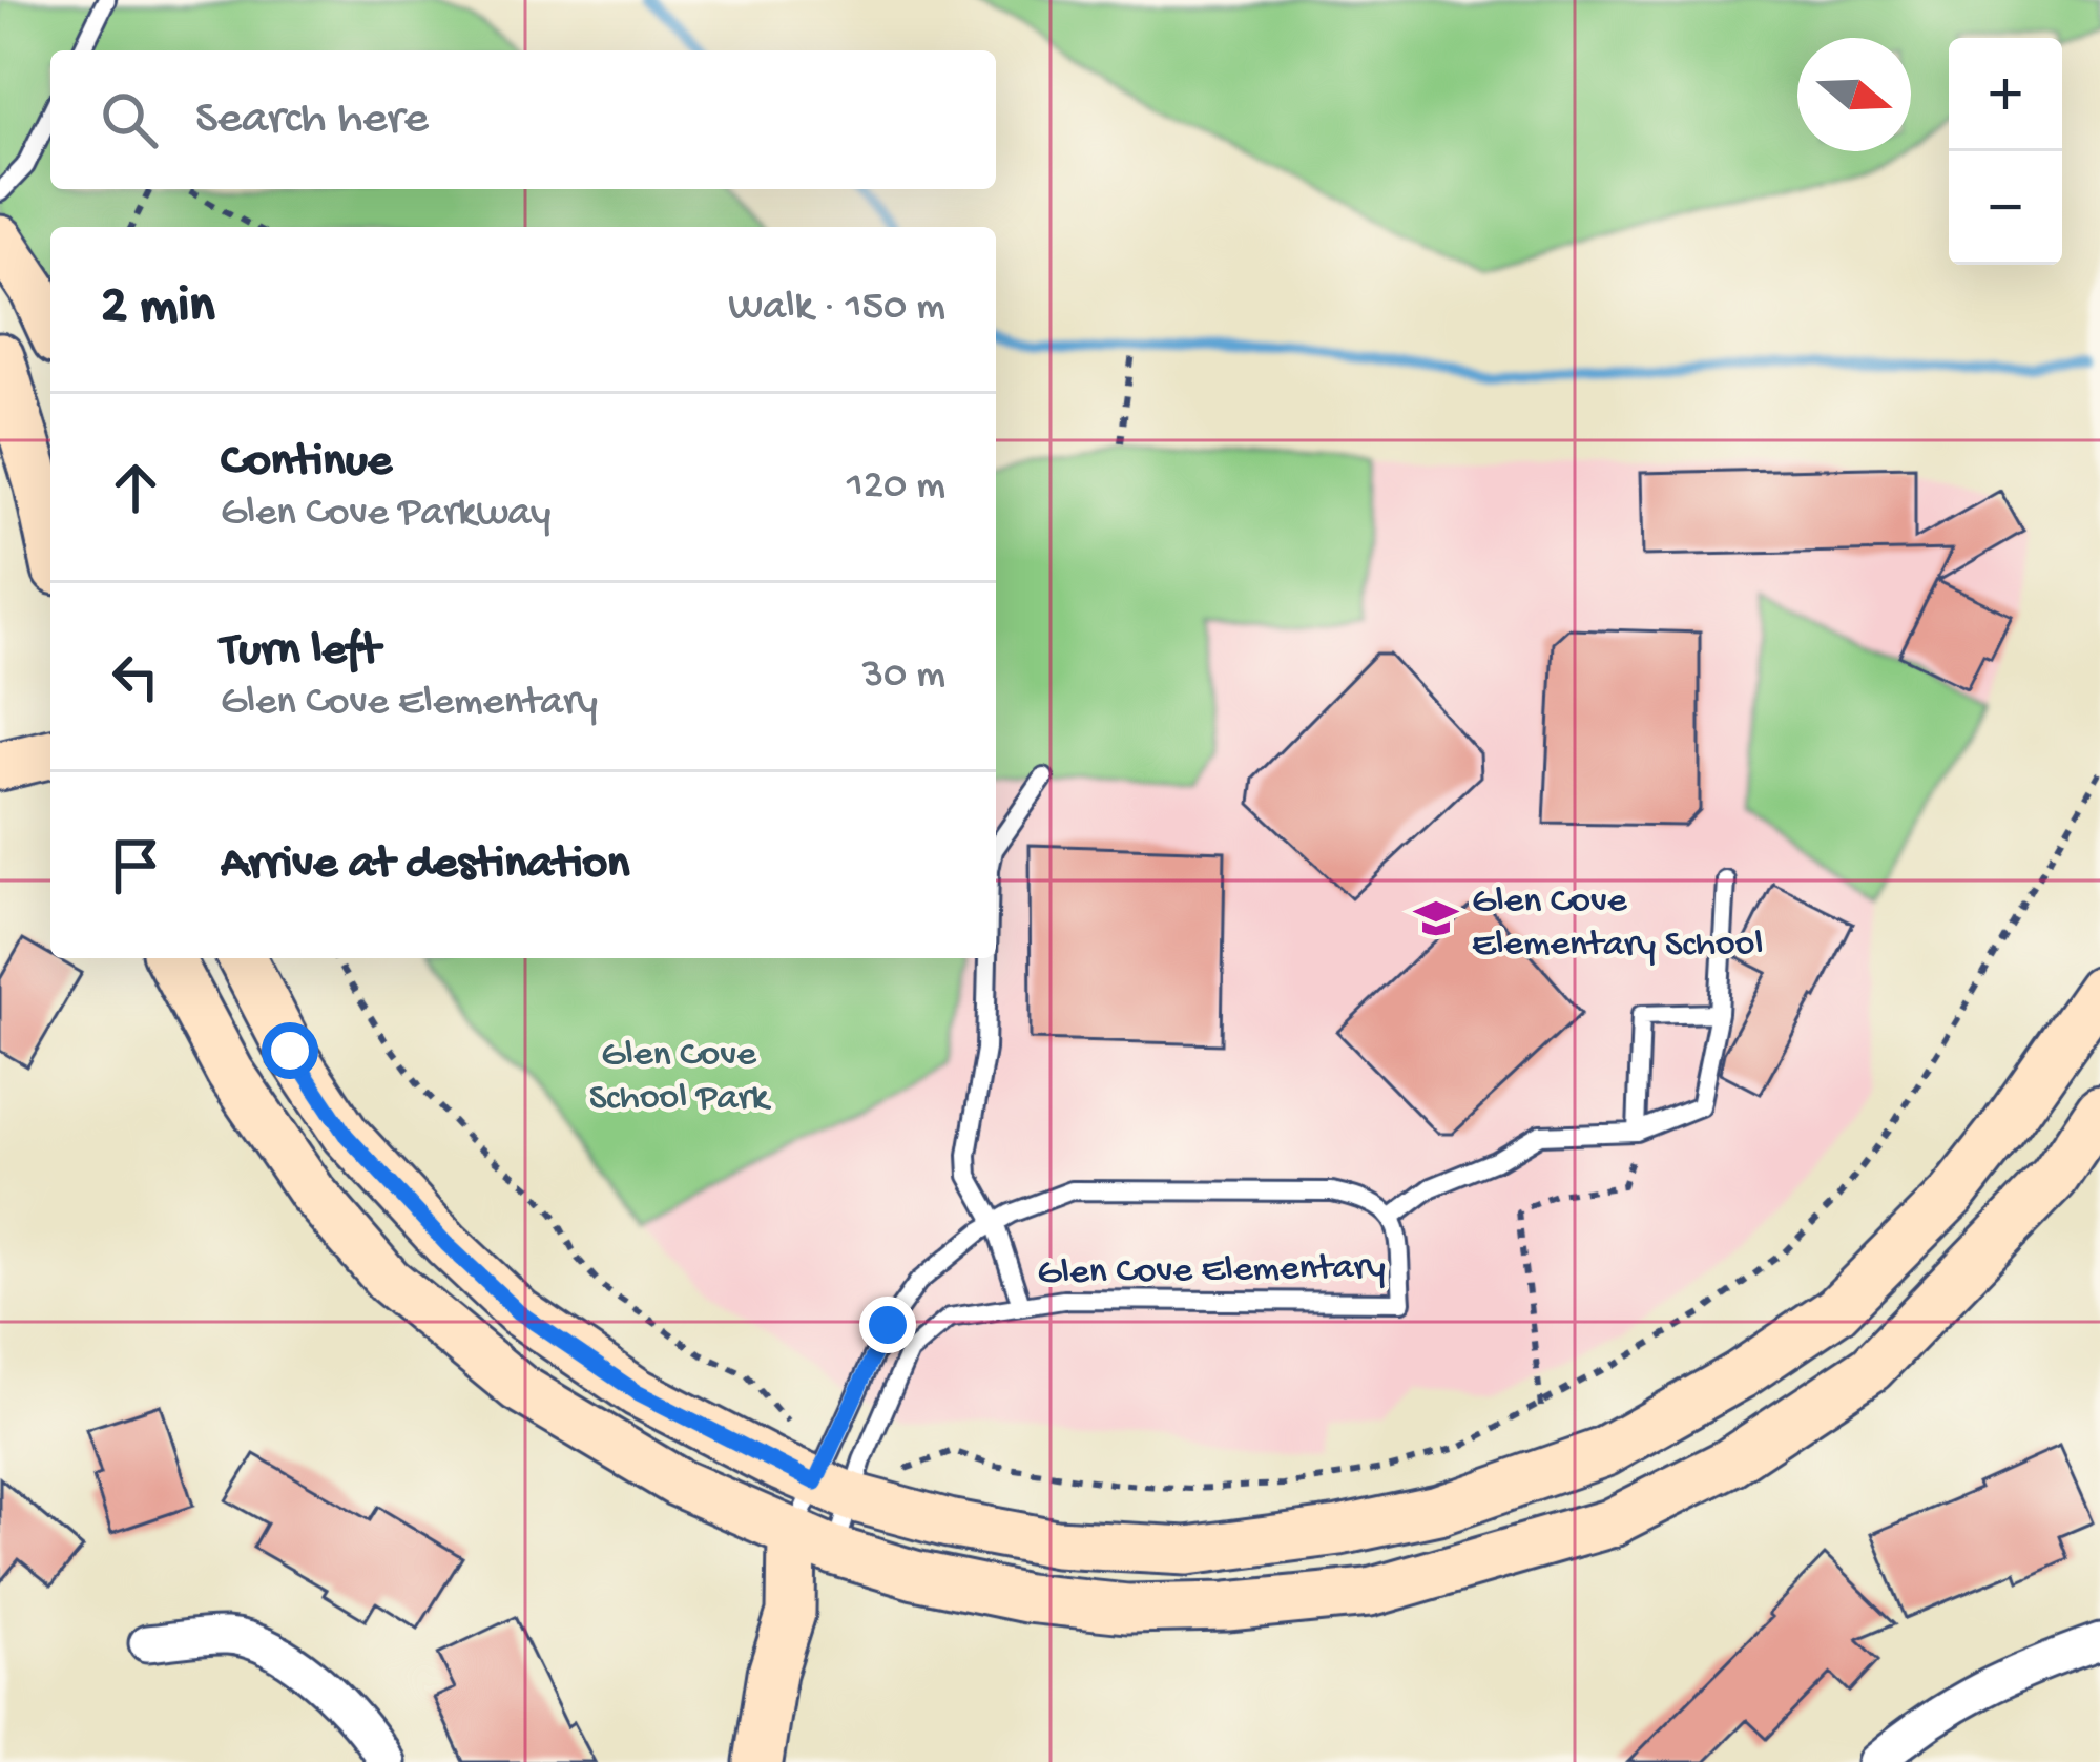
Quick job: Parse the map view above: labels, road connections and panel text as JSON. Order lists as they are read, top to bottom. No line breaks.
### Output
{"streets":{"lane":["Glen Cove Elementary"]},"parks":["Glen Cove School Park"],"places":{"school or university":["Glen Cove Elementary School"]},"north":"right","page":{"map_buttons":["+","−"],"search":"Search here","heading":["2 min","Walk · 150 m"],"list":[["Continue","Glen Cove Parkway","120 m"],["Turn left","Glen Cove Elementary","30 m"],"Arrive at destination"]}}
